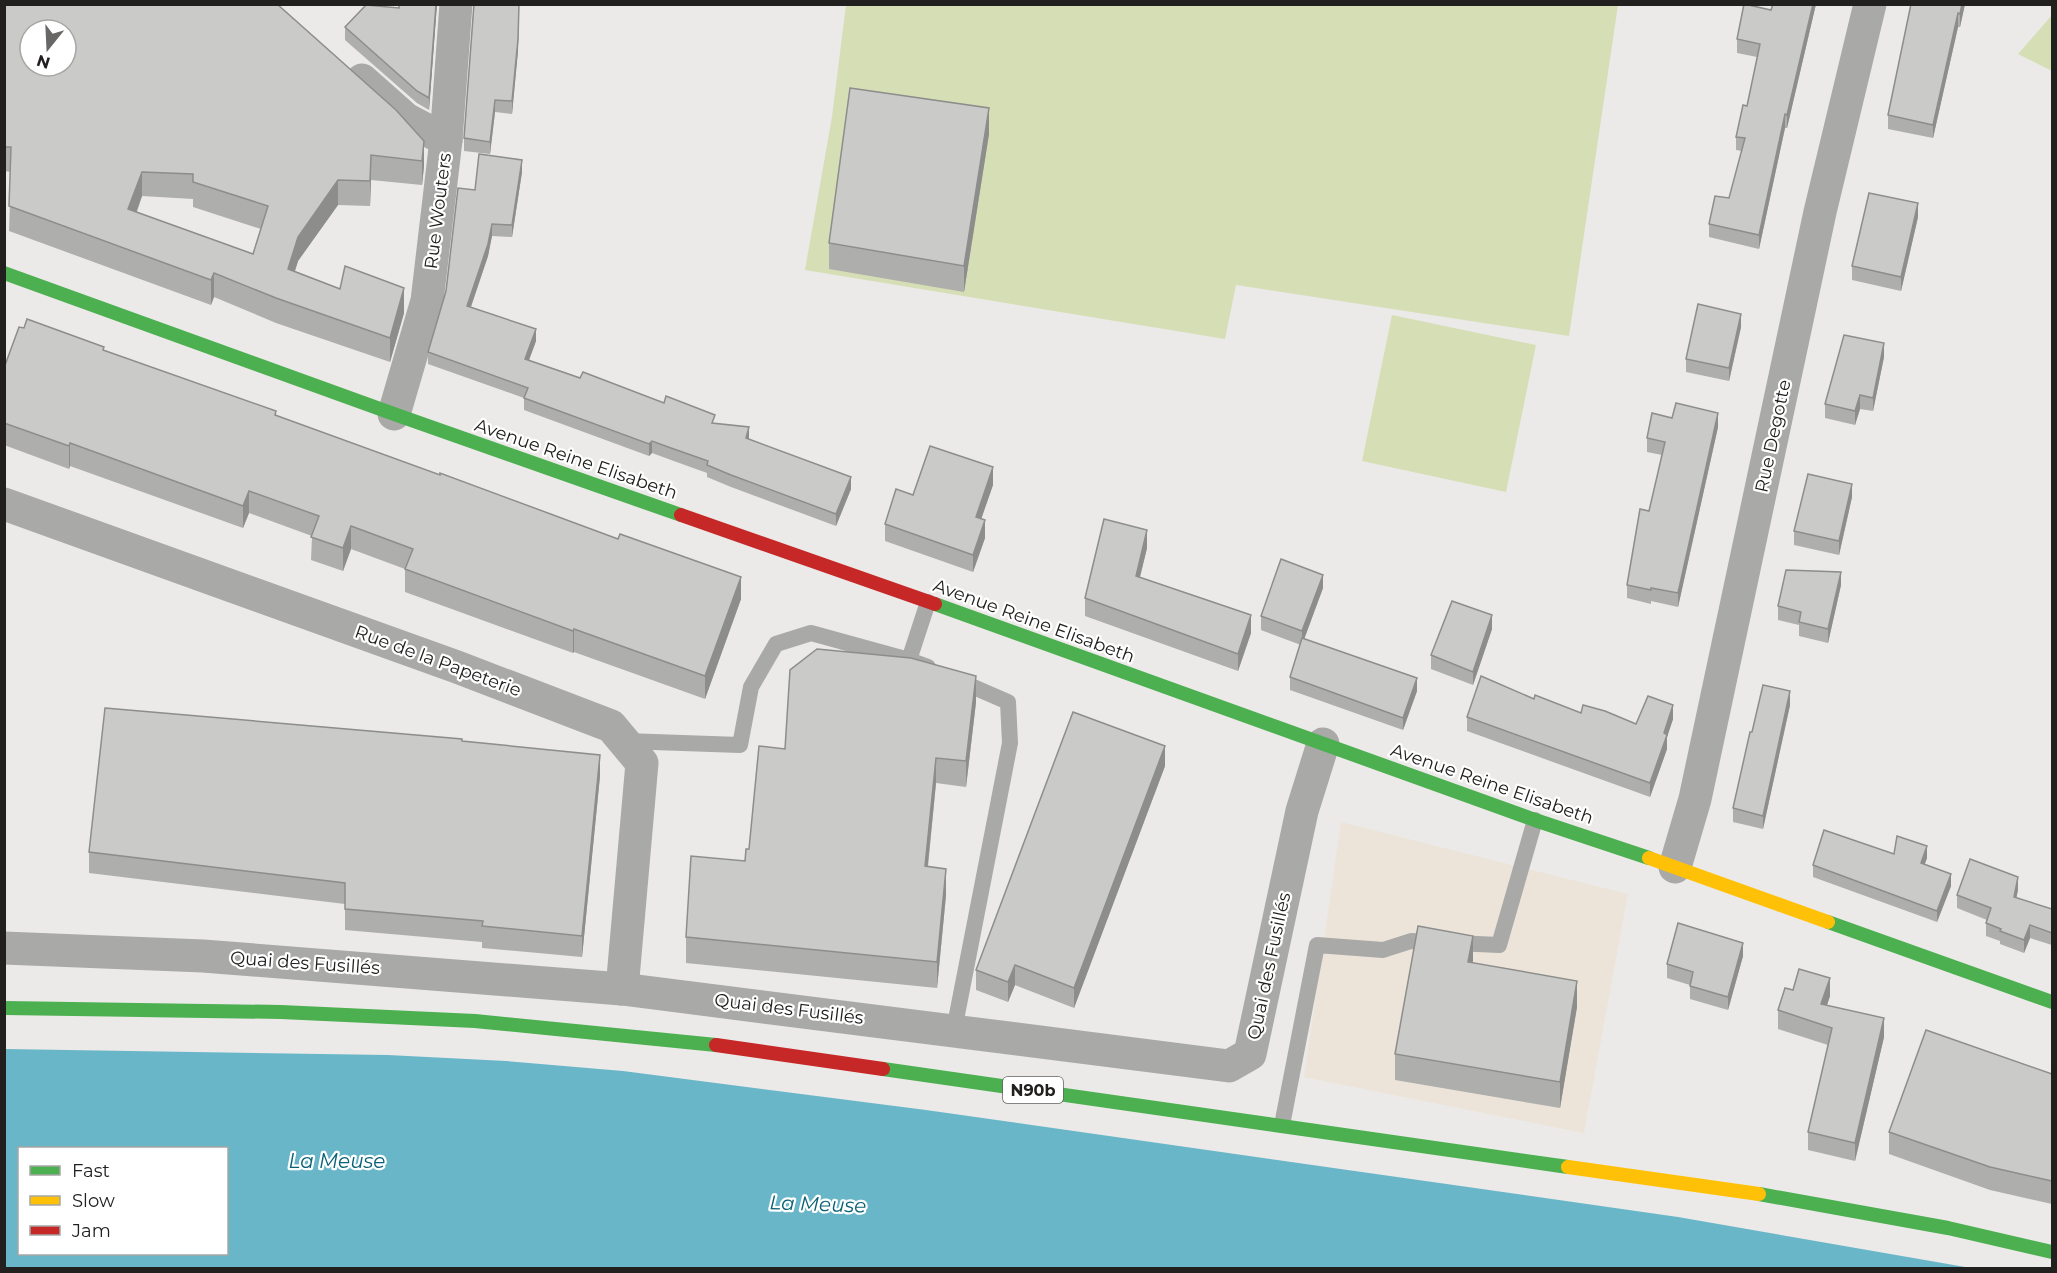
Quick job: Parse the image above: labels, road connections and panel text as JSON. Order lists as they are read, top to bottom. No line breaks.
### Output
{"streets":{"main road":["Avenue Reine Elisabeth","N90b"],"street":["Rue Wouters","Rue Degotte","Rue de la Papeterie","Quai des Fusillés"]},"crossings":[["Rue Wouters","Avenue Reine Elisabeth"],["Rue Degotte","Avenue Reine Elisabeth"],["Avenue Reine Elisabeth","Quai des Fusillés"],["Rue de la Papeterie","Quai des Fusillés"]],"water":["La Meuse"],"legend":["Fast","Slow","Jam"],"north":"bottom"}
